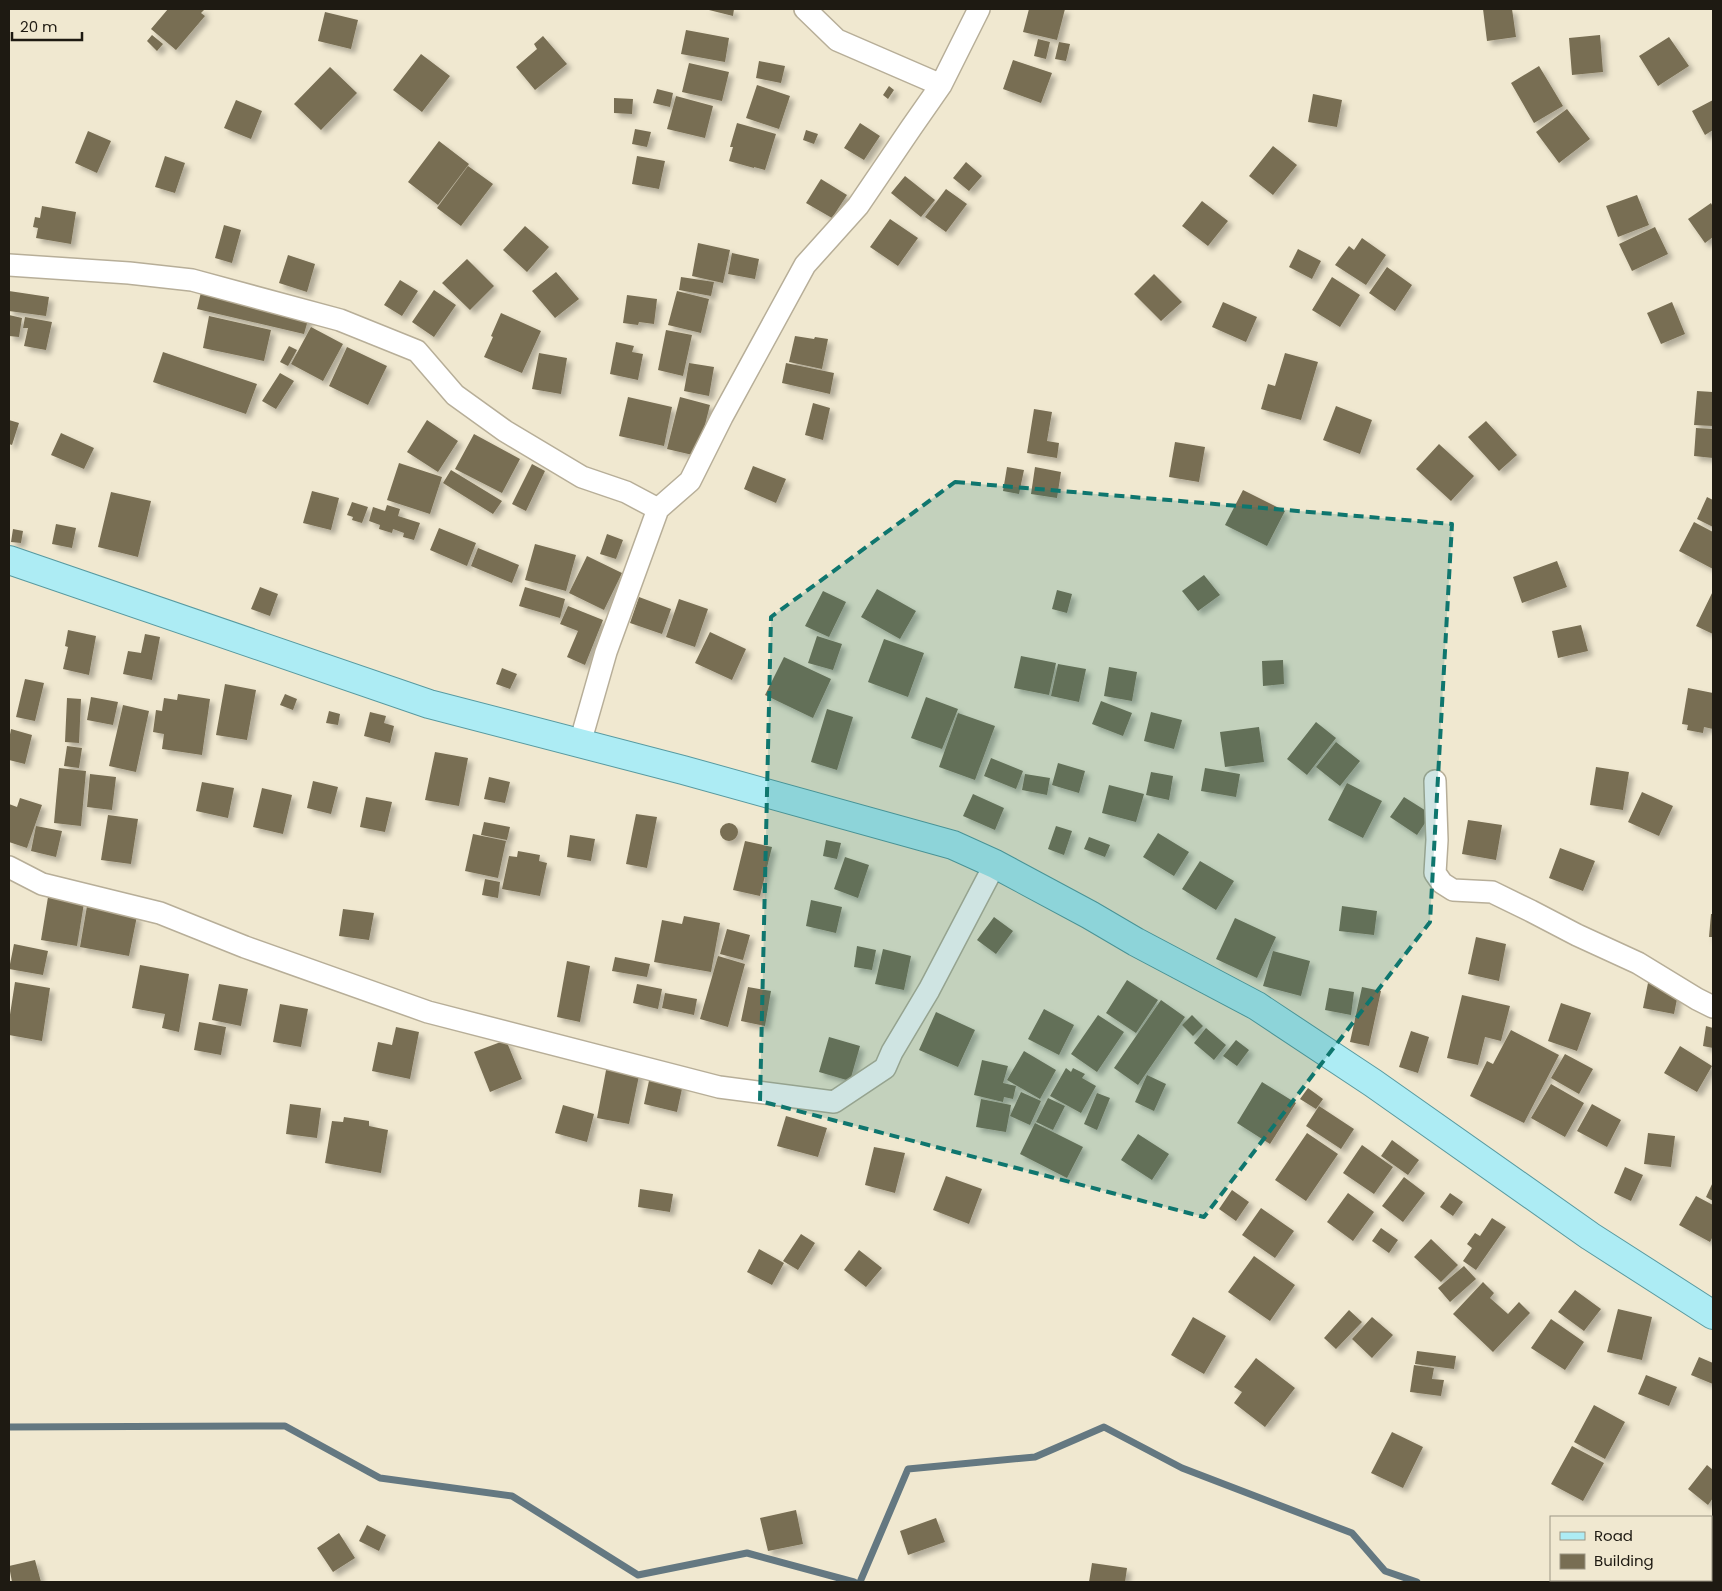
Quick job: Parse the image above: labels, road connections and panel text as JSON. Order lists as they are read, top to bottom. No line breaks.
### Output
{"legend":["Road","Building"],"scale_bar":"20 m"}
